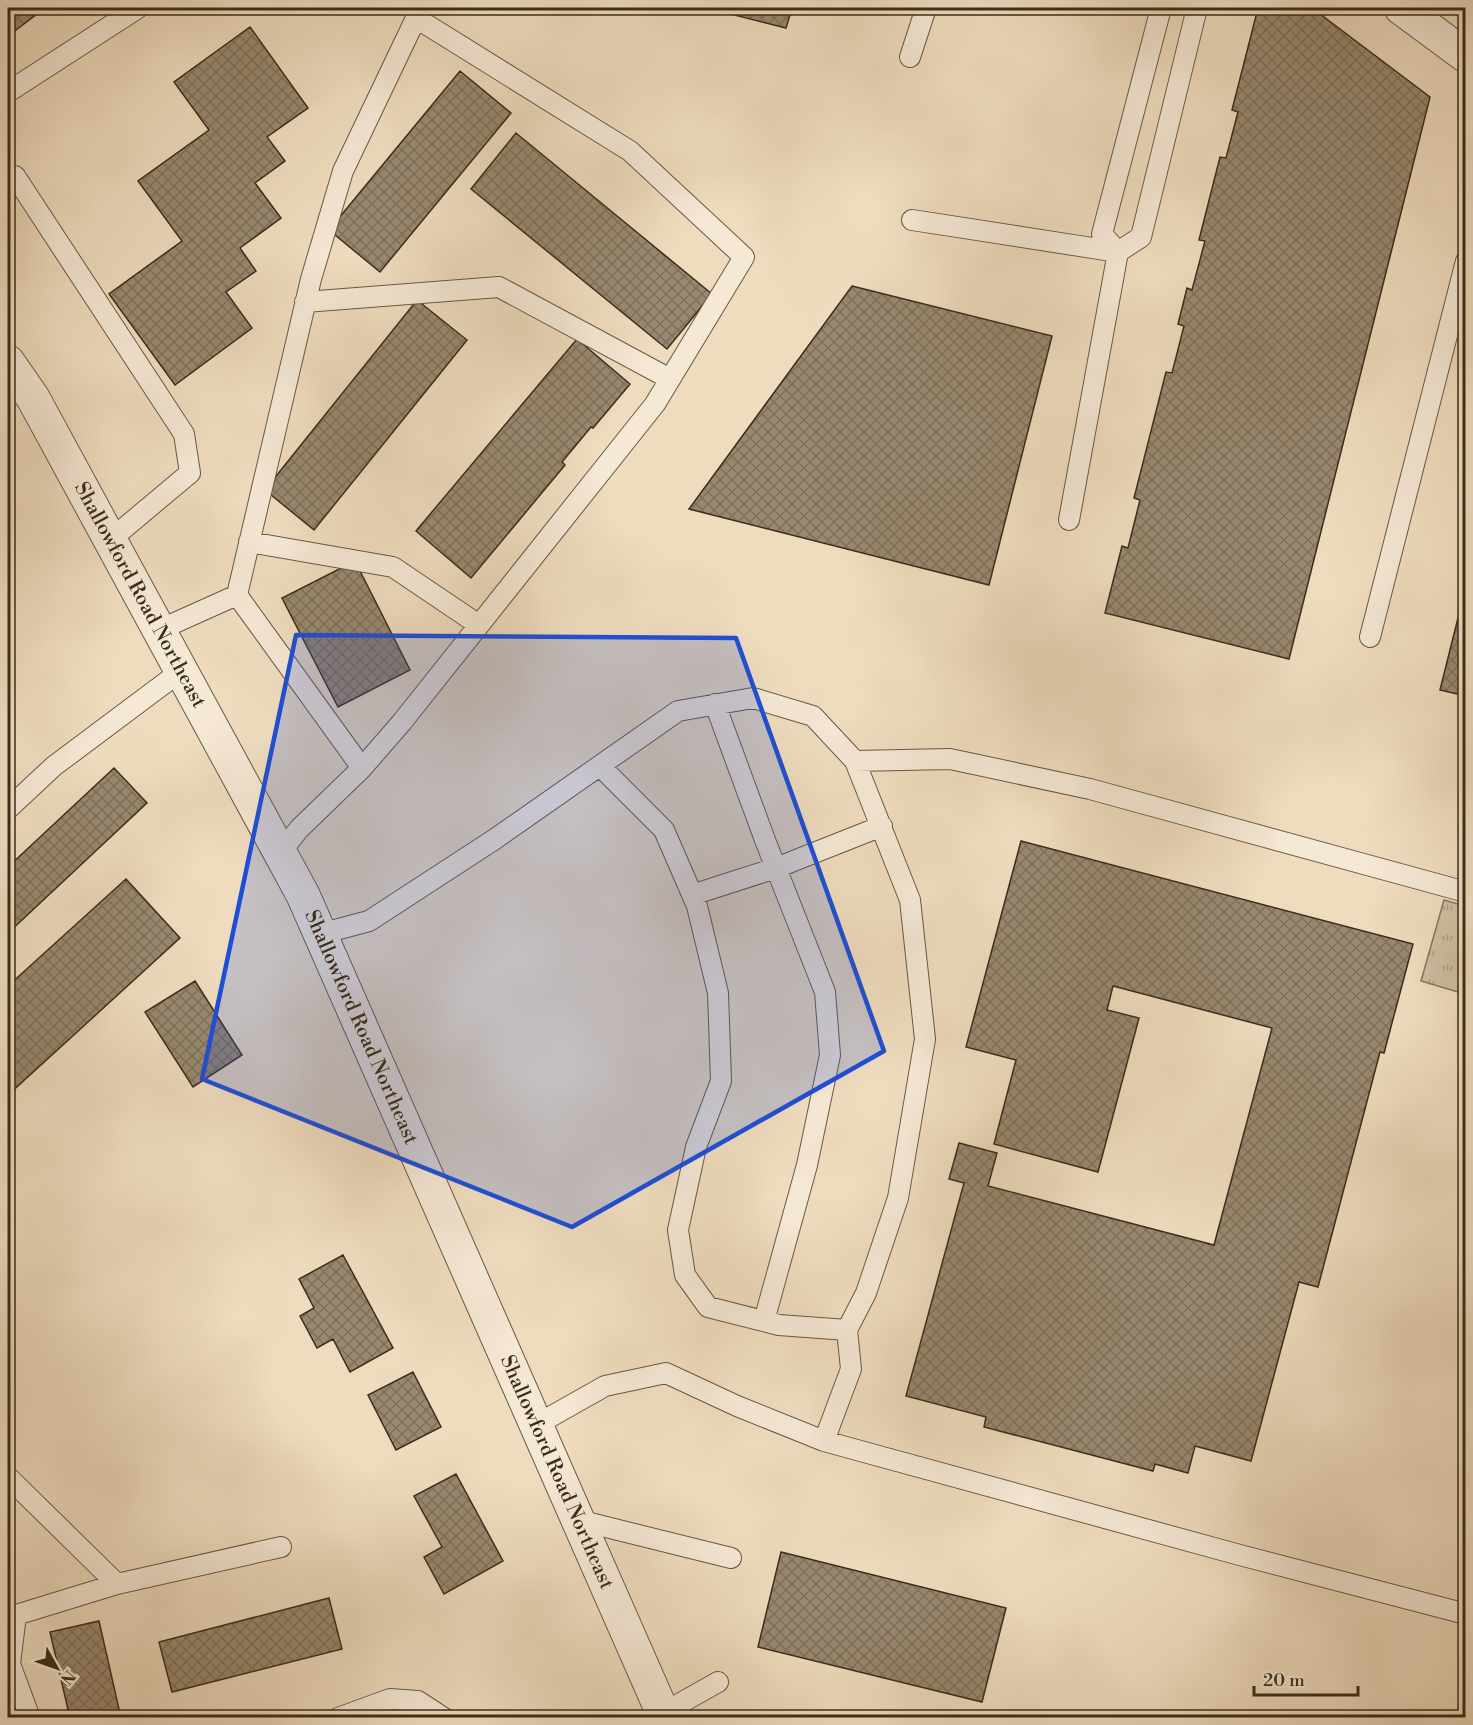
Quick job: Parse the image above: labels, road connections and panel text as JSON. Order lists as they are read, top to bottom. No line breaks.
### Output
{"streets":{"street":["Shallowford Road Northeast"]},"scale_bar":"20 m","north":"bottom right"}
